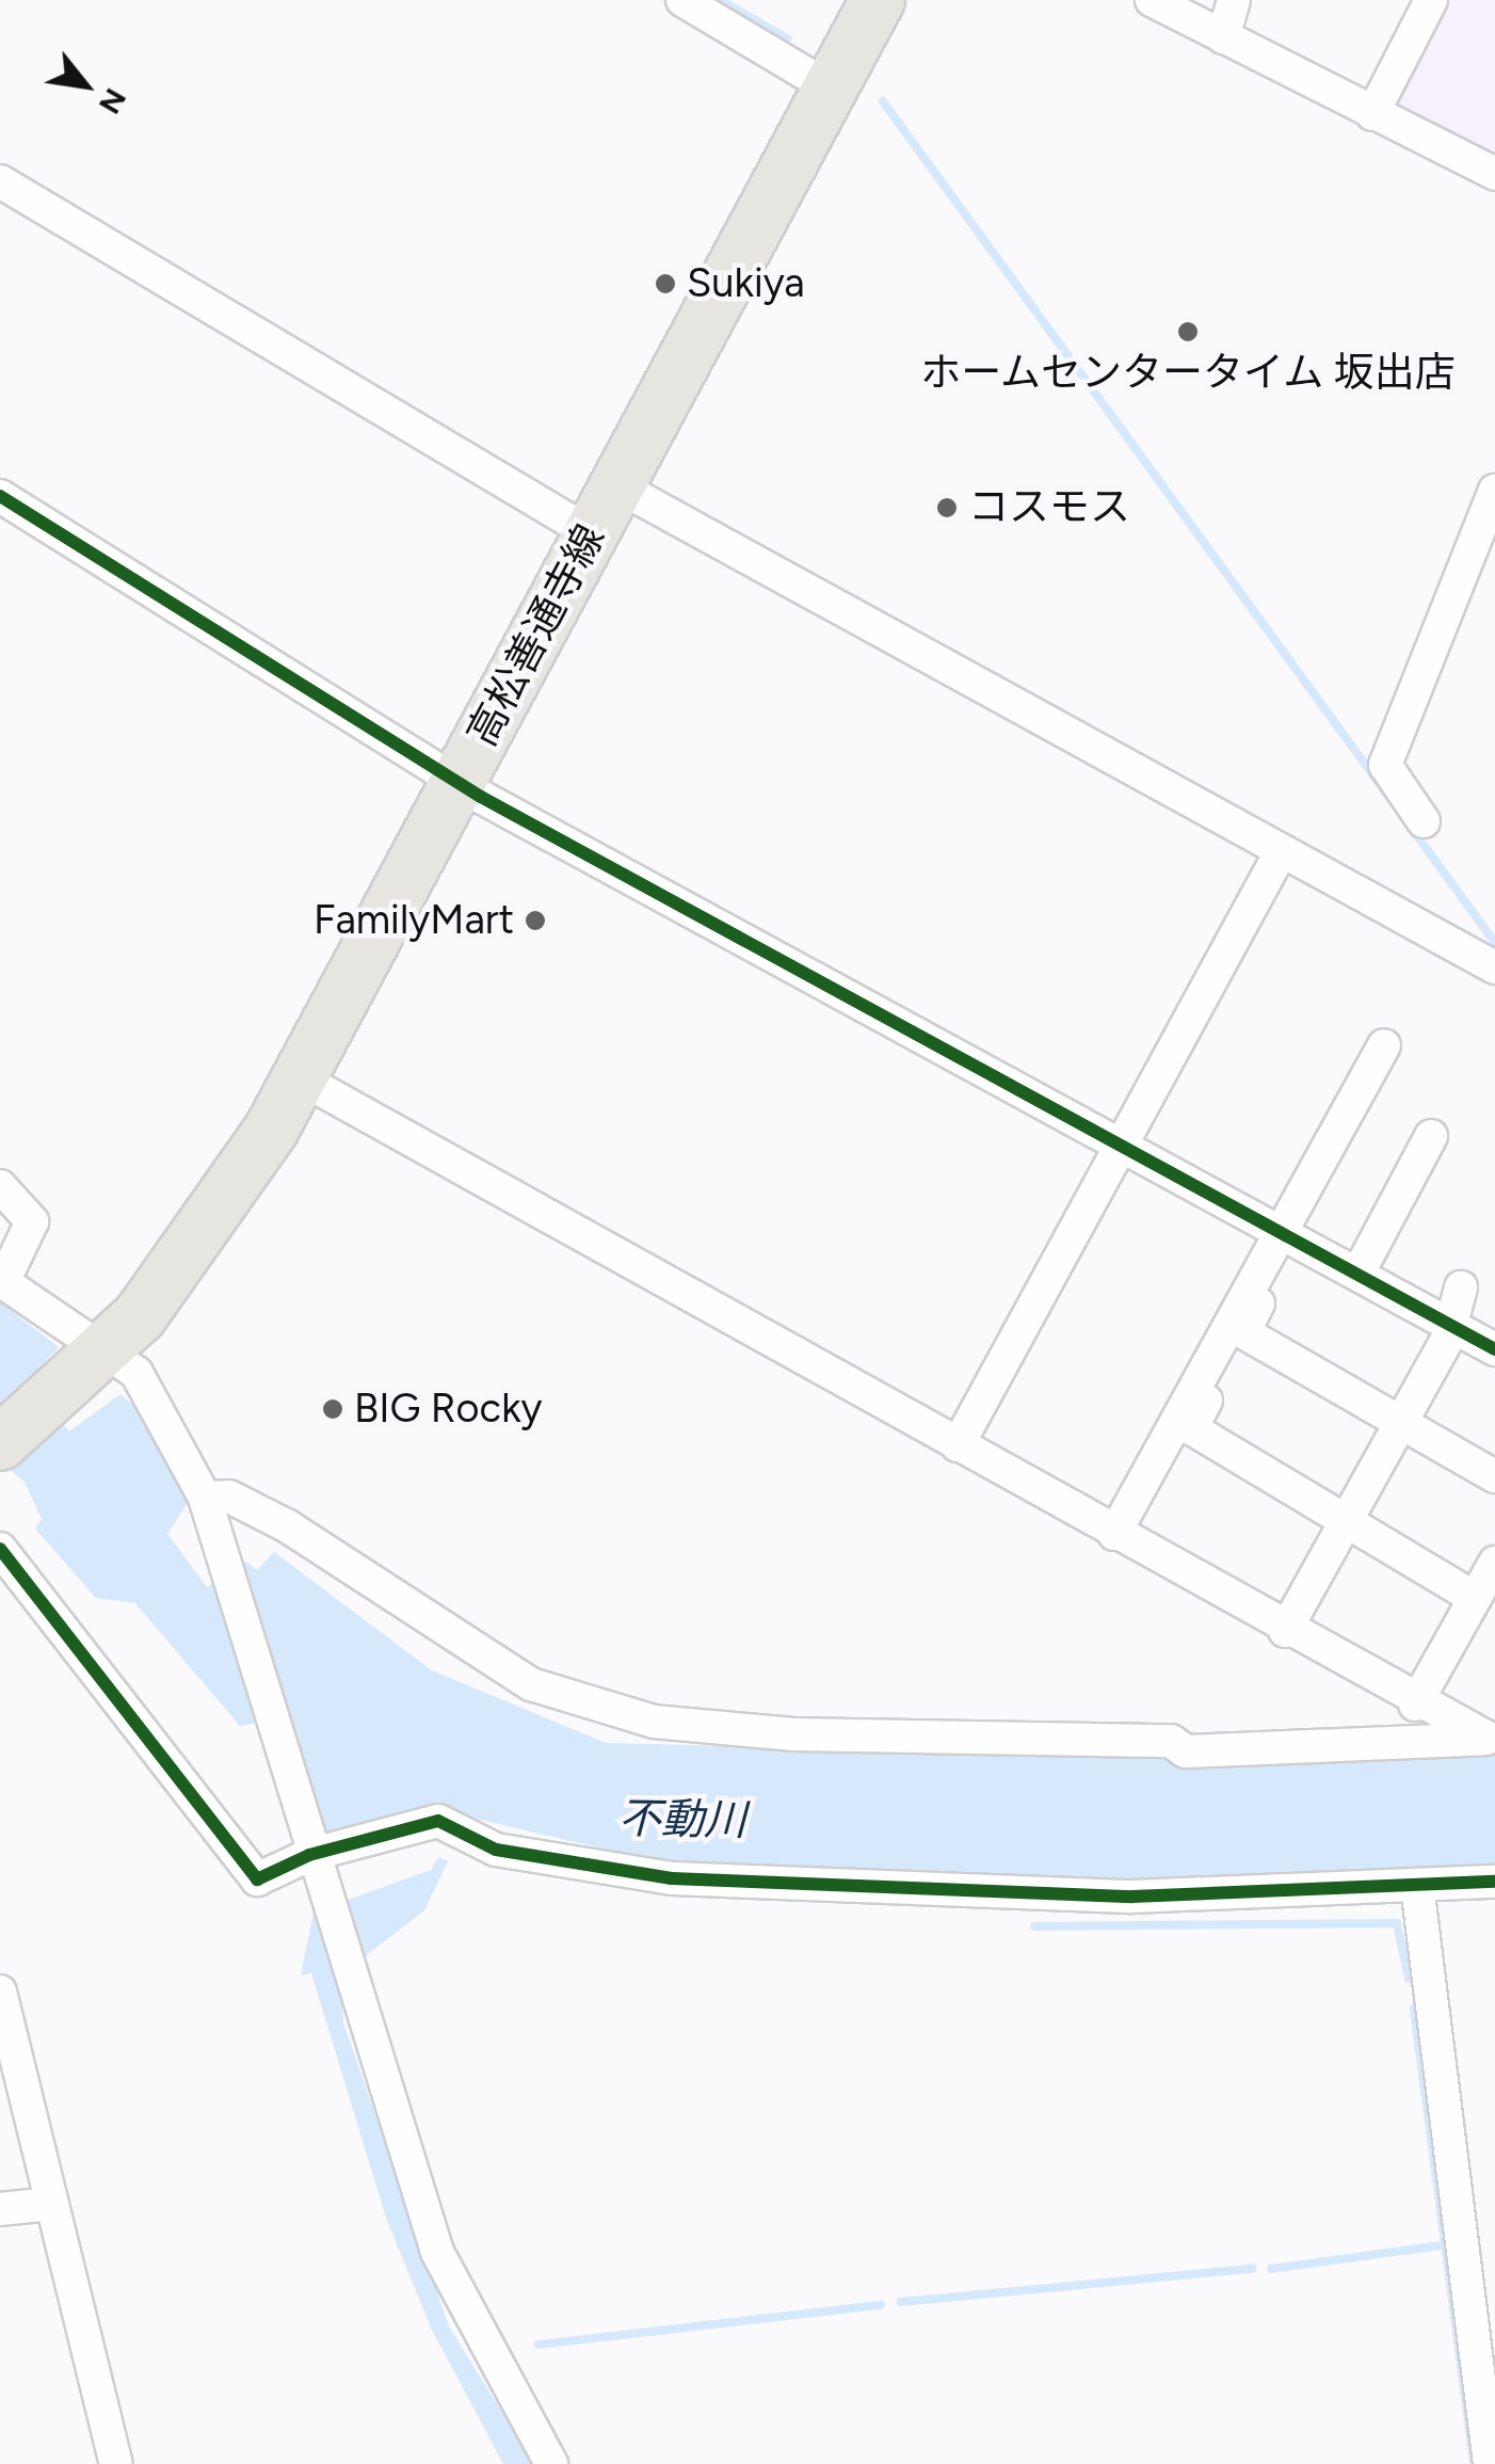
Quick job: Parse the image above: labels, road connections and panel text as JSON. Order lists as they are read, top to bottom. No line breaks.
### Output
{"streets":{"main road":["高松善通寺線"]},"water":["不動川"],"places":["Sukiya","ホームセンタータイム 坂出店","コスモス","FamilyMart","BIG Rocky"],"north":"bottom right"}
